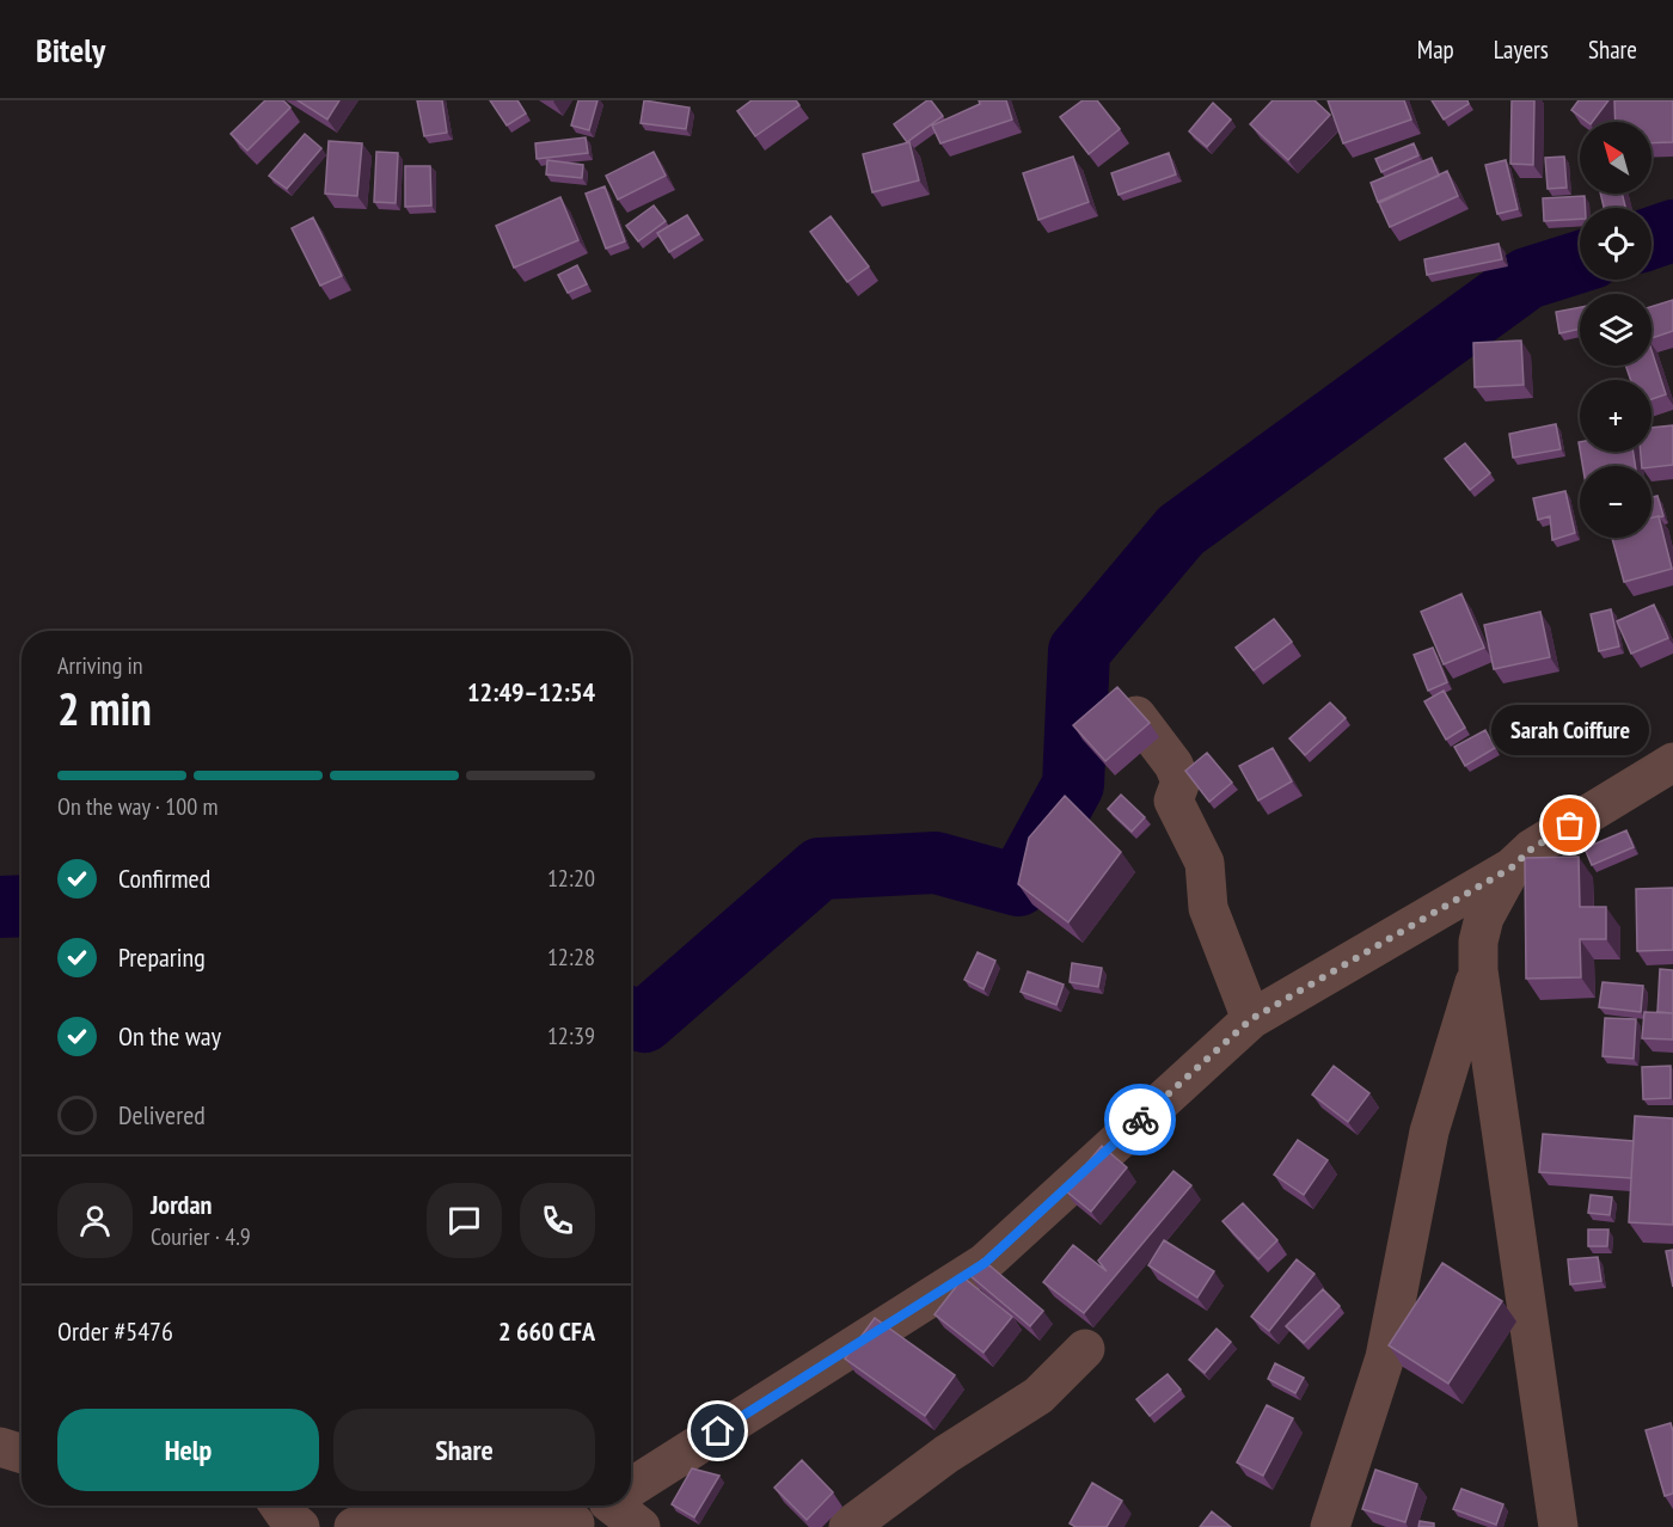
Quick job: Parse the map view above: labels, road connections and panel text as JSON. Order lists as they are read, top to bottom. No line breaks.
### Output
{"places":["Sarah Coiffure"],"north":"top left","page":{"header":"Bitely","nav":["Map","Layers","Share"],"map_buttons":["+","−"],"heading":["2 min","Arriving in","12:49–12:54"],"panel":["Jordan","Courier · 4.9","Order #5476","2 660 CFA"],"bubble":"Sarah Coiffure","bar":"On the way · 100 m","list":[["Confirmed","12:20"],["Preparing","12:28"],["On the way","12:39"],"Delivered"],"buttons":["Help","Share"]}}
